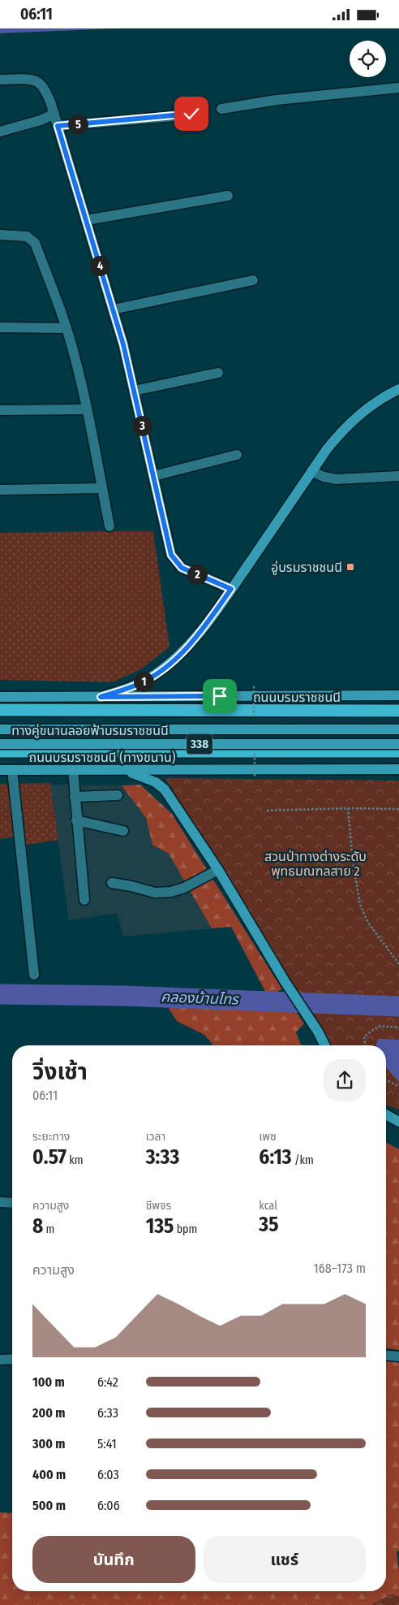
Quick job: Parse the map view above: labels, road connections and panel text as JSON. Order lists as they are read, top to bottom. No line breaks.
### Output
{"streets":{"highway":["ถนนบรมราชชนนี","338"],"main road":["ทางคู่ขนานลอยฟ้าบรมราชชนนี","ถนนบรมราชชนนี (ทางขนาน)"]},"water":["คลองบ้านไทร"],"parks":["สวนป่าทางต่างระดับ พุทธมณฑลสาย 2"],"places":{"transit":["อู่บรมราชชนนี"]},"page":{"status":"06:11","pins":["5","4","3","2","1"],"heading":["วิ่งเช้า","06:11"],"stats":[["ระยะทาง","0.57 km"],["เวลา","3:33"],["เพซ","6:13 /km"],["ความสูง","8 m"],["ชีพจร","135 bpm"],["kcal","35"]],"chart":["ความสูง","168–173 m"],"list":[{"name":"100 m","note":"6:42"},{"name":"200 m","note":"6:33"},{"name":"300 m","note":"5:41"},{"name":"400 m","note":"6:03"},{"name":"500 m","note":"6:06"}],"buttons":["บันทึก","แชร์"]}}
